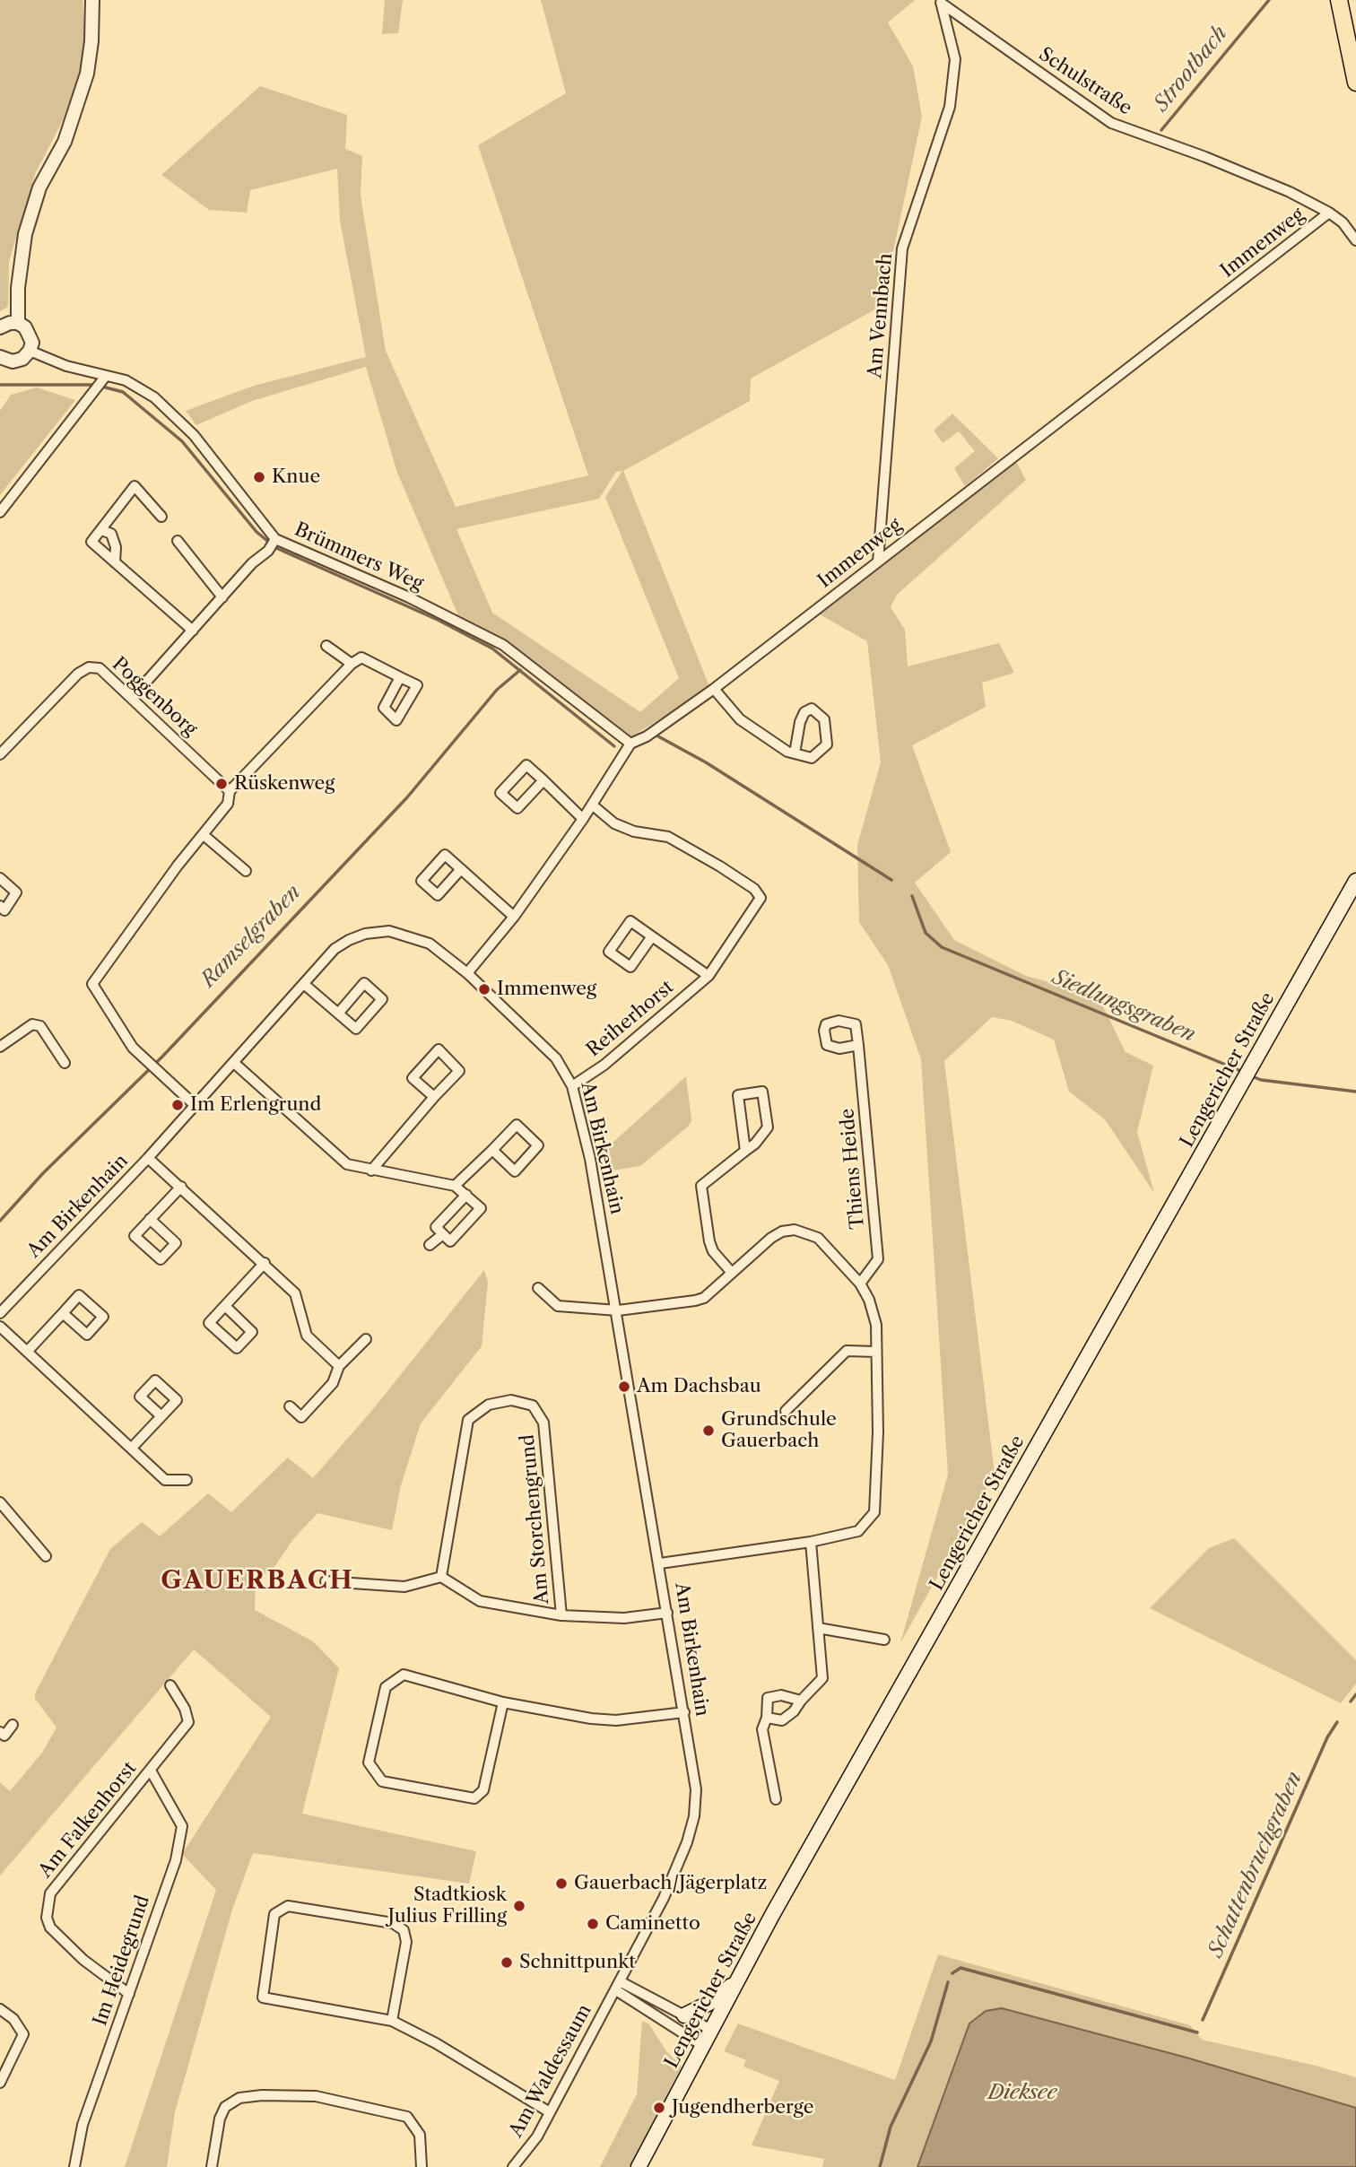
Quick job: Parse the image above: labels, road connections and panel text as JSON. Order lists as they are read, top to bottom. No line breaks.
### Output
{"streets":{"main road":["Lengericher Straße"],"street":["Schulstraße","Immenweg","Am Vennbach","Brümmers Weg","Poggenborg","Reiherhorst","Am Birkenhain","Thiens Heide","Am Storchengrund","Am Falkenhorst","Im Heidegrund","Am Waldessaum"]},"crossings":[["Schulstraße","Immenweg"],["Schulstraße","Am Vennbach"],["Immenweg","Am Vennbach"],["Immenweg","Brümmers Weg"],["Reiherhorst","Am Birkenhain"],["Am Birkenhain","Thiens Heide"],["Am Birkenhain","Am Storchengrund"],["Am Birkenhain","Am Waldessaum"],["Am Falkenhorst","Im Heidegrund"]],"districts":["GAUERBACH"],"water":["Strootbach","Ramselgraben","Siedlungsgraben","Schattenbruchgraben","Dieksee"],"places":["Knue","Rüskenweg","Immenweg","Im Erlengrund","Am Dachsbau","Grundschule Gauerbach","Gauerbach/Jägerplatz","Stadtkiosk Julius Frilling","Caminetto","Schnittpunkt","Jugendherberge"]}
